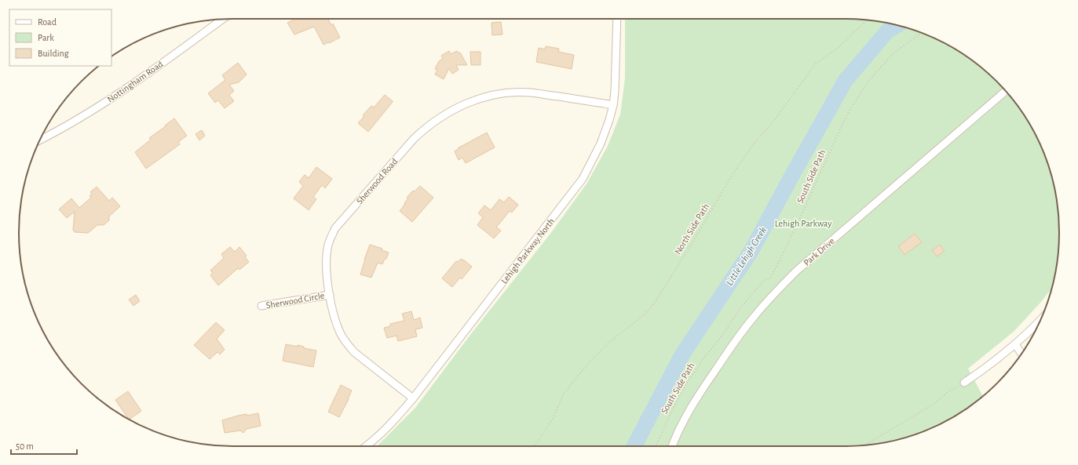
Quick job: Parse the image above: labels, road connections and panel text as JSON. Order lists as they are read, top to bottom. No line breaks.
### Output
{"streets":{"street":["Nottingham Road","Sherwood Road","Lehigh Parkway North","Park Drive","Sherwood Circle"],"path":["South Side Path","North Side Path"]},"crossings":[["Sherwood Road","Lehigh Parkway North"],["Sherwood Road","Sherwood Circle"]],"water":["Little Lehigh Creek"],"parks":["Lehigh Parkway"],"legend":["Road","Park","Building"],"scale_bar":"50 m"}
